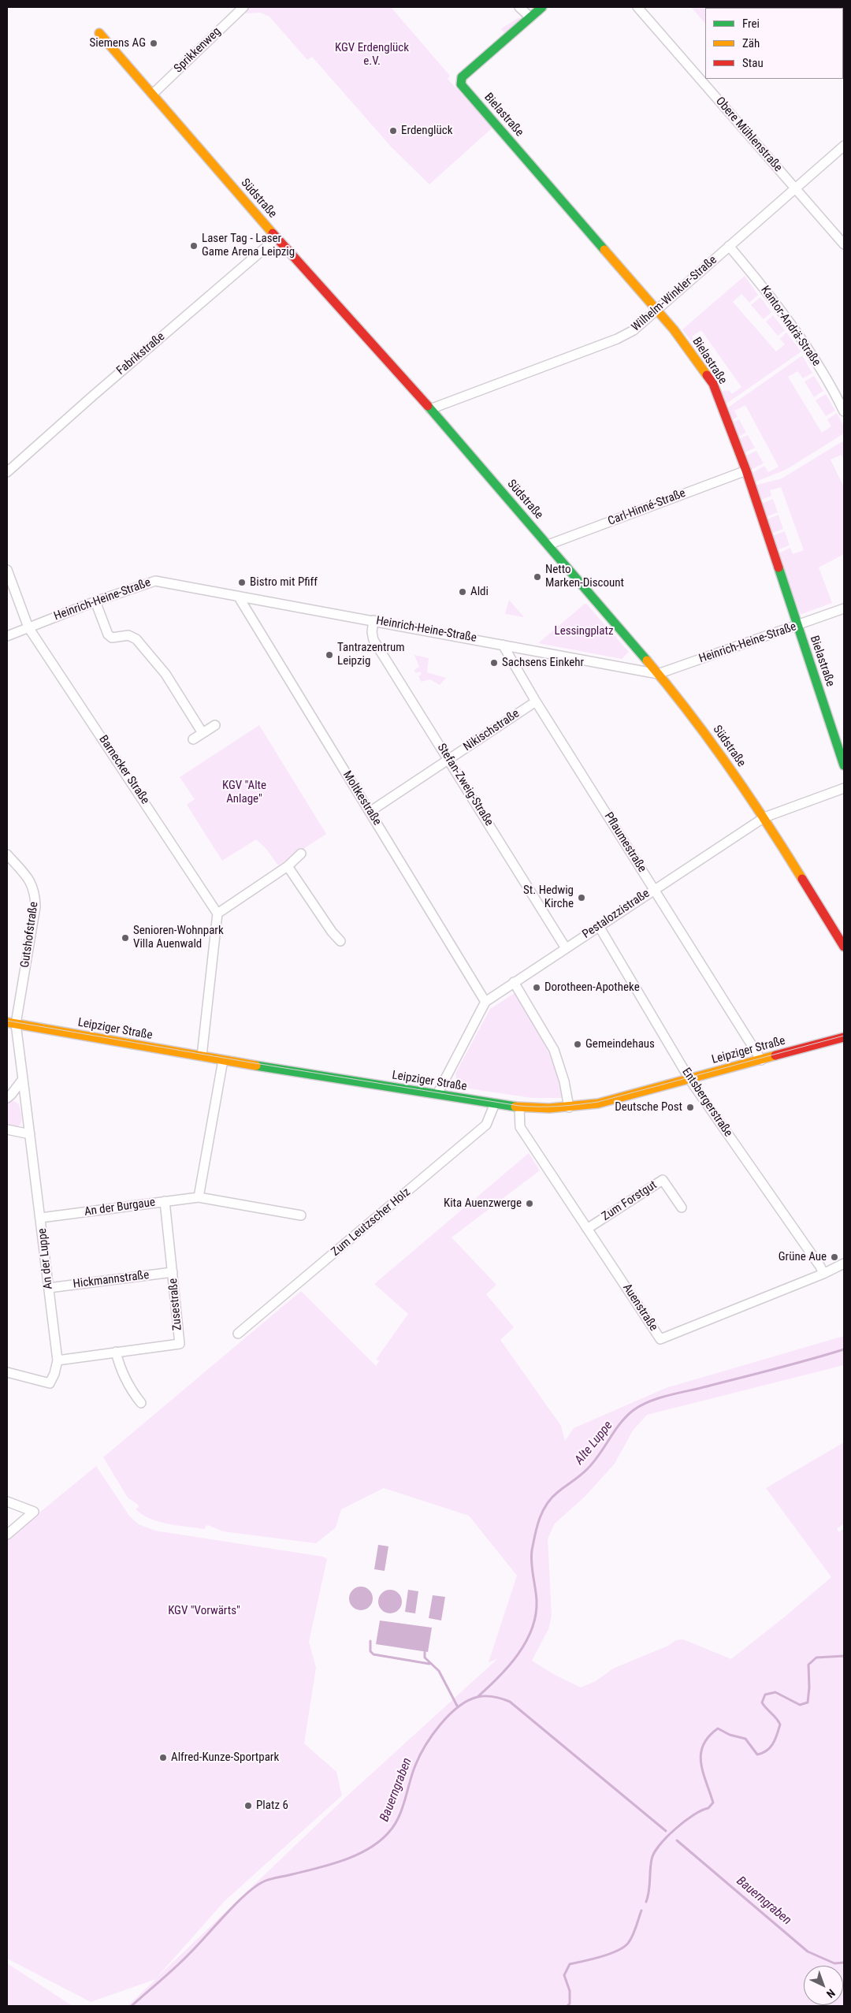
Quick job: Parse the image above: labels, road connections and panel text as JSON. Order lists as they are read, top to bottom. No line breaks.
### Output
{"streets":{"street":["Sprikkenweg","Bielastraße","Obere Mühlenstraße","Südstraße","Wilhelm-Winkler-Straße","Kantor-Andrä-Straße","Fabrikstraße","Carl-Hinné-Straße","Heinrich-Heine-Straße","Nikischstraße","Barnecker Straße","Stefan-Zweig-Straße","Moltkestraße","Pflaumestraße","Pestalozzistraße","Gutshofstraße","Leipziger Straße","Entsbergerstraße","Zum Forstgut","An der Burgaue","Zum Leutzscher Holz","An der Luppe","Hickmannstraße","Zusestraße","Auenstraße"]},"crossings":[["Sprikkenweg","Südstraße"],["Bielastraße","Wilhelm-Winkler-Straße"],["Bielastraße","Carl-Hinné-Straße"],["Bielastraße","Heinrich-Heine-Straße"],["Obere Mühlenstraße","Wilhelm-Winkler-Straße"],["Südstraße","Wilhelm-Winkler-Straße"],["Südstraße","Fabrikstraße"],["Südstraße","Carl-Hinné-Straße"],["Südstraße","Heinrich-Heine-Straße"],["Südstraße","Pestalozzistraße"],["Wilhelm-Winkler-Straße","Kantor-Andrä-Straße"],["Heinrich-Heine-Straße","Barnecker Straße"],["Heinrich-Heine-Straße","Stefan-Zweig-Straße"],["Heinrich-Heine-Straße","Moltkestraße"],["Heinrich-Heine-Straße","Pflaumestraße"],["Nikischstraße","Stefan-Zweig-Straße"],["Nikischstraße","Moltkestraße"],["Nikischstraße","Pflaumestraße"],["Stefan-Zweig-Straße","Pestalozzistraße"],["Moltkestraße","Pestalozzistraße"],["Pflaumestraße","Pestalozzistraße"],["Pflaumestraße","Leipziger Straße"],["Pestalozzistraße","Leipziger Straße"],["Pestalozzistraße","Entsbergerstraße"],["Gutshofstraße","Leipziger Straße"],["Gutshofstraße","An der Luppe"],["Leipziger Straße","Entsbergerstraße"],["Leipziger Straße","Zum Leutzscher Holz"],["Leipziger Straße","Auenstraße"],["Entsbergerstraße","Auenstraße"],["Zum Forstgut","Auenstraße"],["An der Burgaue","An der Luppe"],["An der Burgaue","Zusestraße"],["An der Luppe","Hickmannstraße"],["An der Luppe","Zusestraße"],["Hickmannstraße","Zusestraße"]],"water":["Alte Luppe","Bauerngraben"],"parks":["KGV Erdenglück e.V.","Lessingplatz","KGV \"Alte Anlage\"","KGV \"Vorwärts\""],"places":["Siemens AG","Erdenglück","Laser Tag - Laser Game Arena Leipzig","Netto Marken-Discount","Bistro mit Pfiff","Aldi","Tantrazentrum Leipzig","Sachsens Einkehr","St. Hedwig Kirche","Senioren-Wohnpark Villa Auenwald","Dorotheen-Apotheke","Gemeindehaus","Deutsche Post","Kita Auenzwerge","Grüne Aue","Alfred-Kunze-Sportpark","Platz 6"],"legend":["Frei","Zäh","Stau"],"north":"bottom right"}
